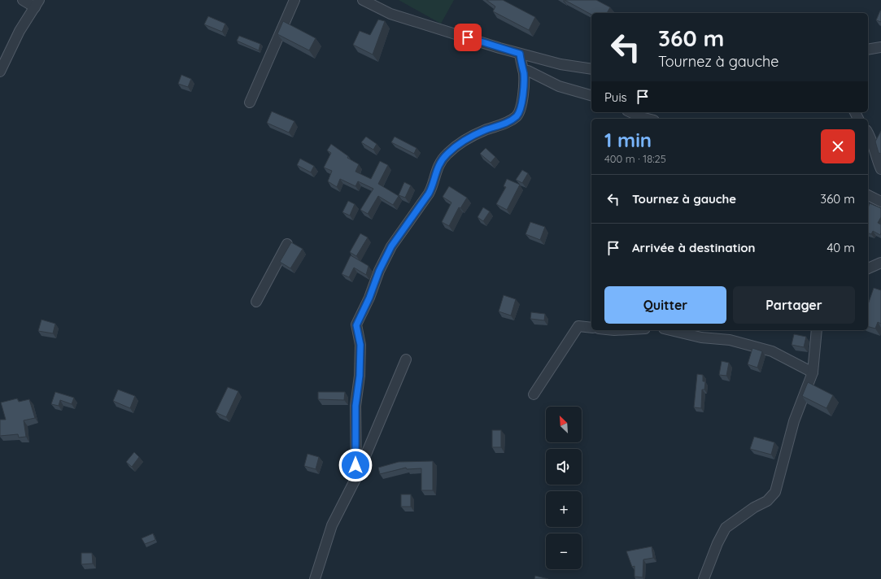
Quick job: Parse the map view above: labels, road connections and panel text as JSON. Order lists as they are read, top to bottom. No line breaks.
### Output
{"north":"top left","page":{"turn":["360 m","Tournez à gauche"],"then":"Puis","heading":["1 min","400 m · 18:25"],"list":[{"name":"Tournez à gauche","value":"360 m"},{"name":"Arrivée à destination","value":"40 m"}],"buttons":["Quitter","Partager"],"map_buttons":["+","−"]}}
